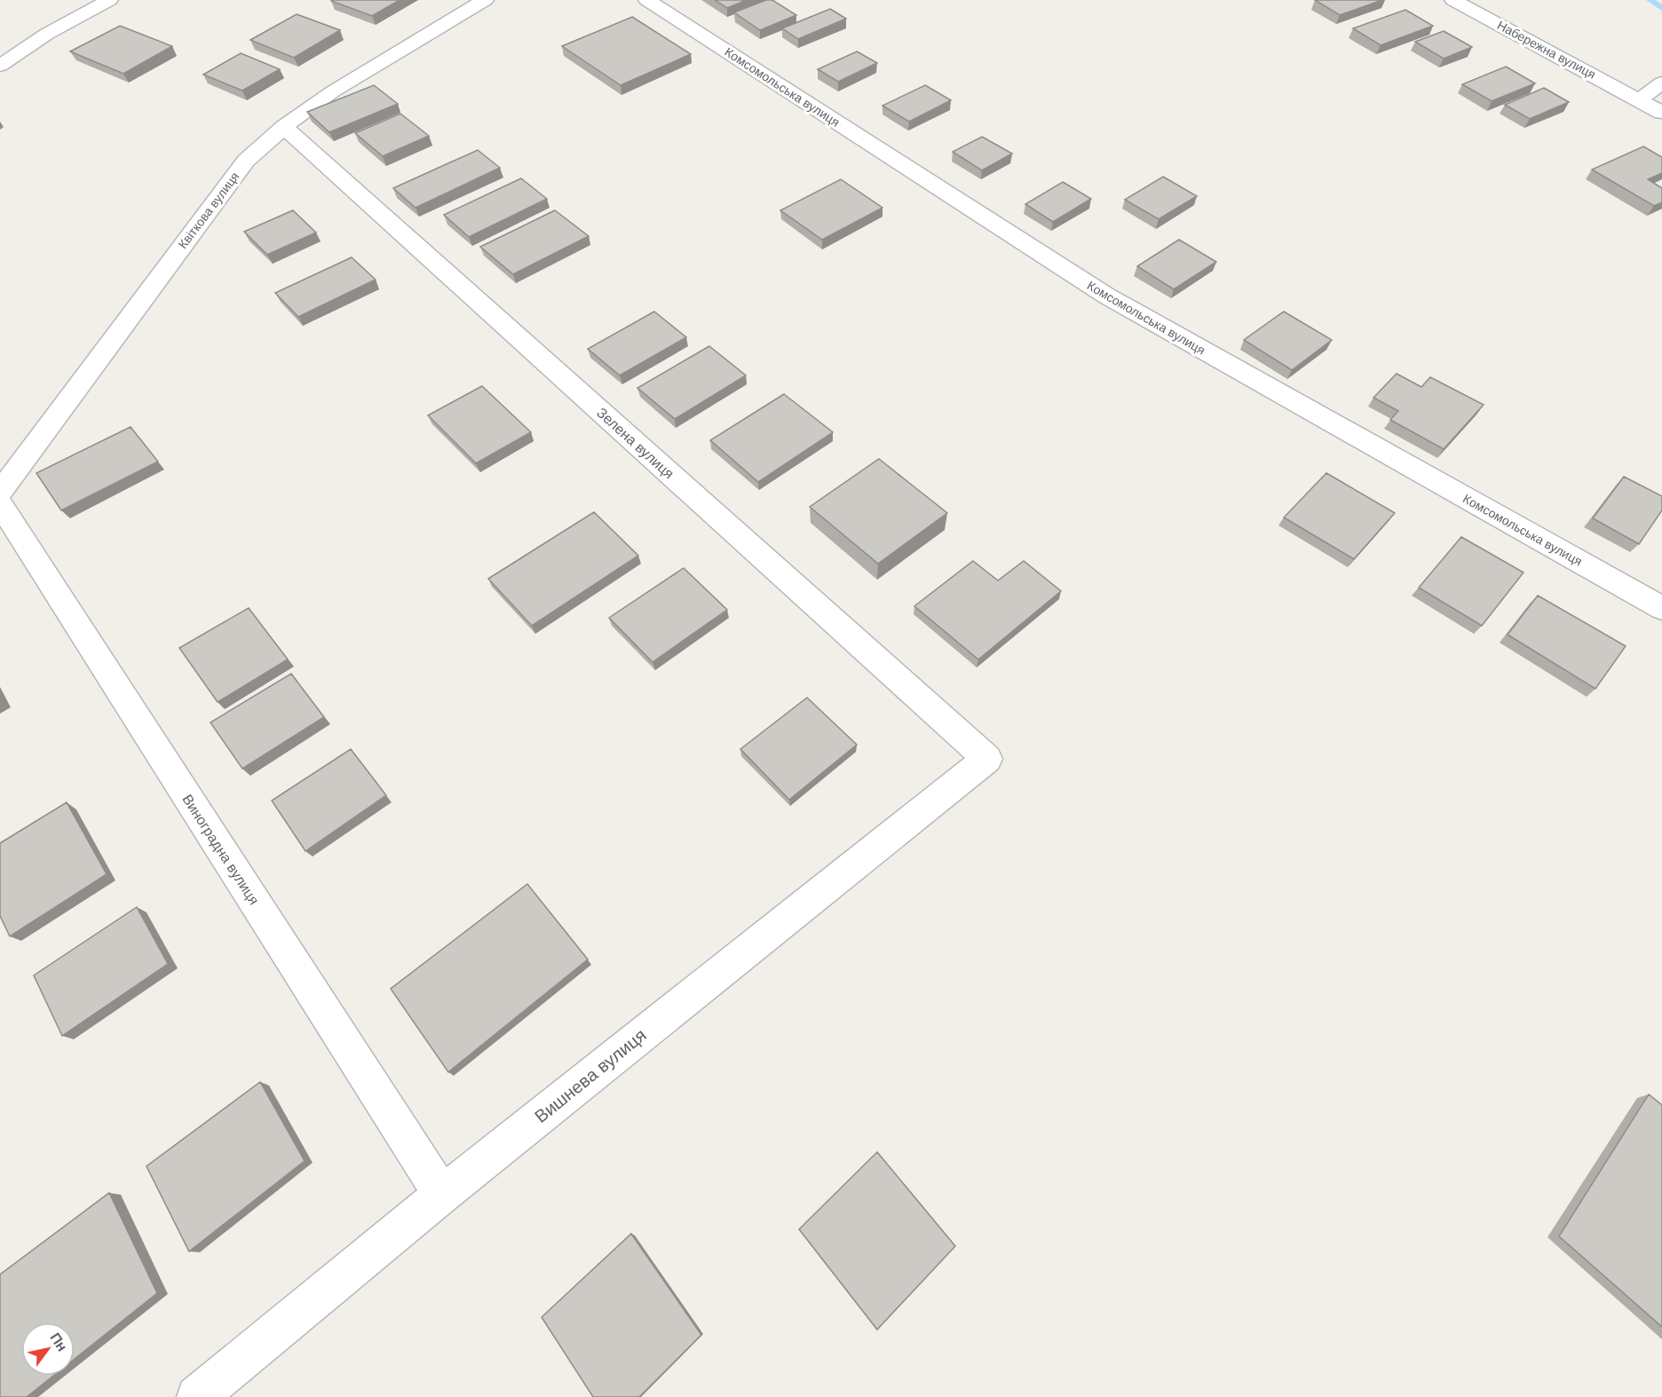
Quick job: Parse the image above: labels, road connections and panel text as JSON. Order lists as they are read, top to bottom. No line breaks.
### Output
{"streets":{"street":["Набережна вулиця","Комсомольська вулиця","Квіткова вулиця","Зелена вулиця","Виноградна вулиця","Вишнева вулиця"]},"crossings":[["Квіткова вулиця","Зелена вулиця"],["Зелена вулиця","Вишнева вулиця"],["Виноградна вулиця","Вишнева вулиця"]],"north":"top right"}
